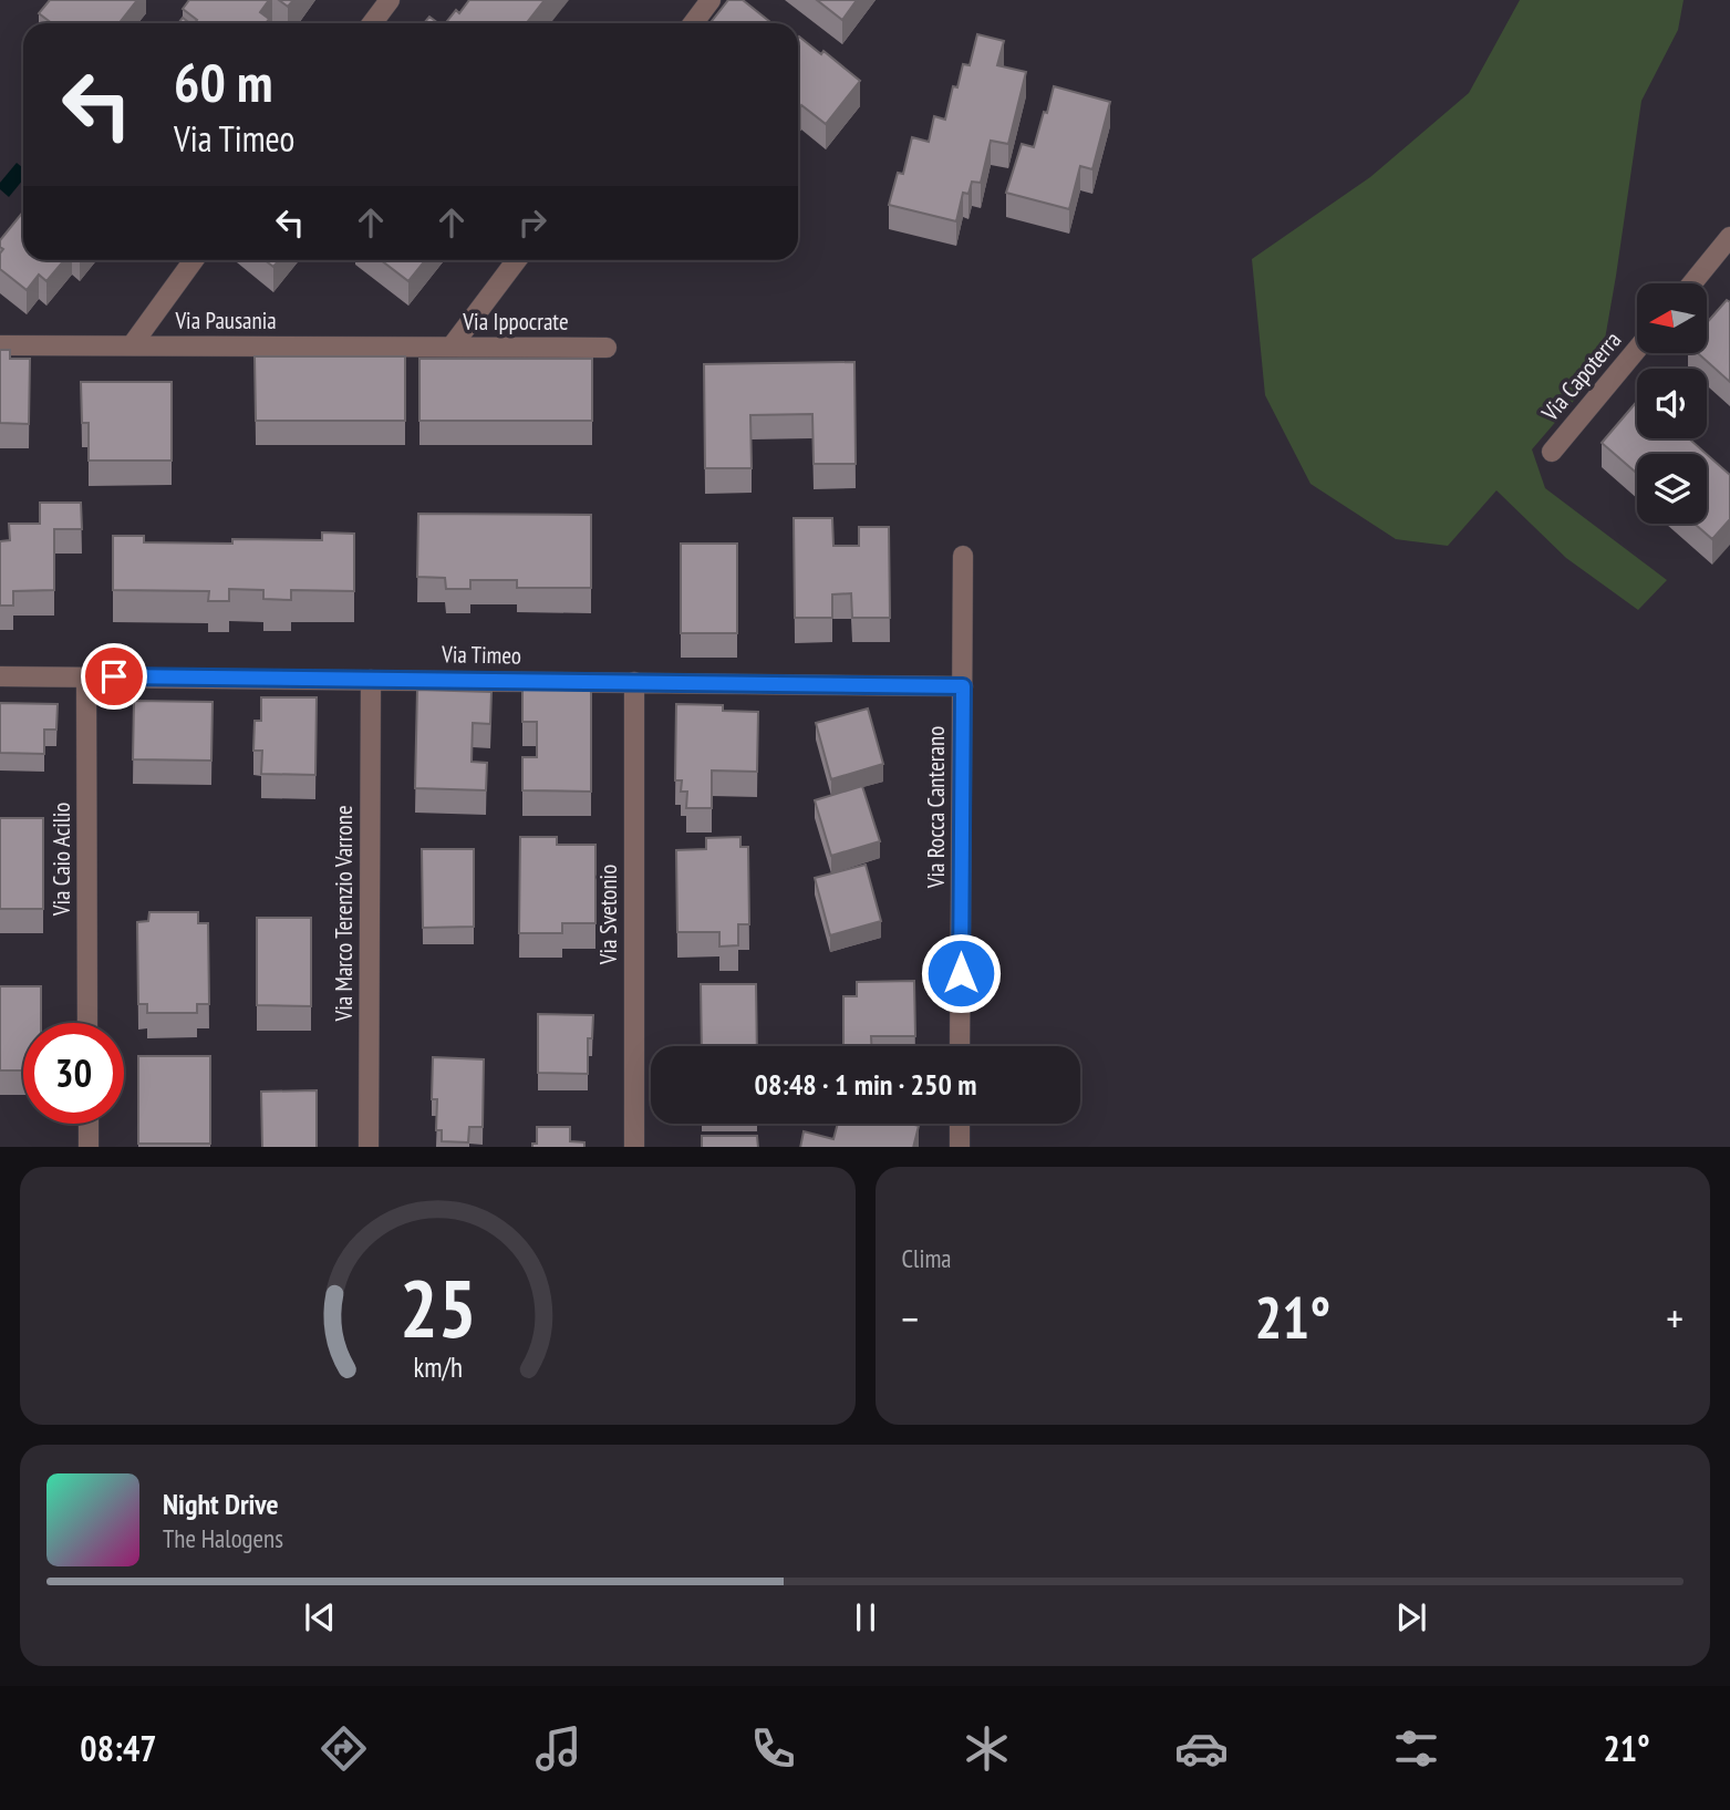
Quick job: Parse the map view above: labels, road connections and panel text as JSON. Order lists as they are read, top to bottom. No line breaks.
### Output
{"streets":{"street":["Via Pausania","Via Ippocrate","Via Capoterra","Via Timeo","Via Rocca Canterano","Via Caio Acilio","Via Marco Terenzio Varrone","Via Svetonio"]},"crossings":[["Via Pausania","Via Ippocrate"],["Via Timeo","Via Rocca Canterano"],["Via Timeo","Via Caio Acilio"],["Via Timeo","Via Marco Terenzio Varrone"],["Via Timeo","Via Svetonio"]],"north":"left","page":{"turn":["60 m","Via Timeo"],"limit":"30","trip":"08:48 · 1 min · 250 m","tile":"Clima","heat":["−","21°","+"],"song":["Night Drive","The Halogens"],"tabs":["08:47","21°"],"gauge":["25","km/h"]}}
